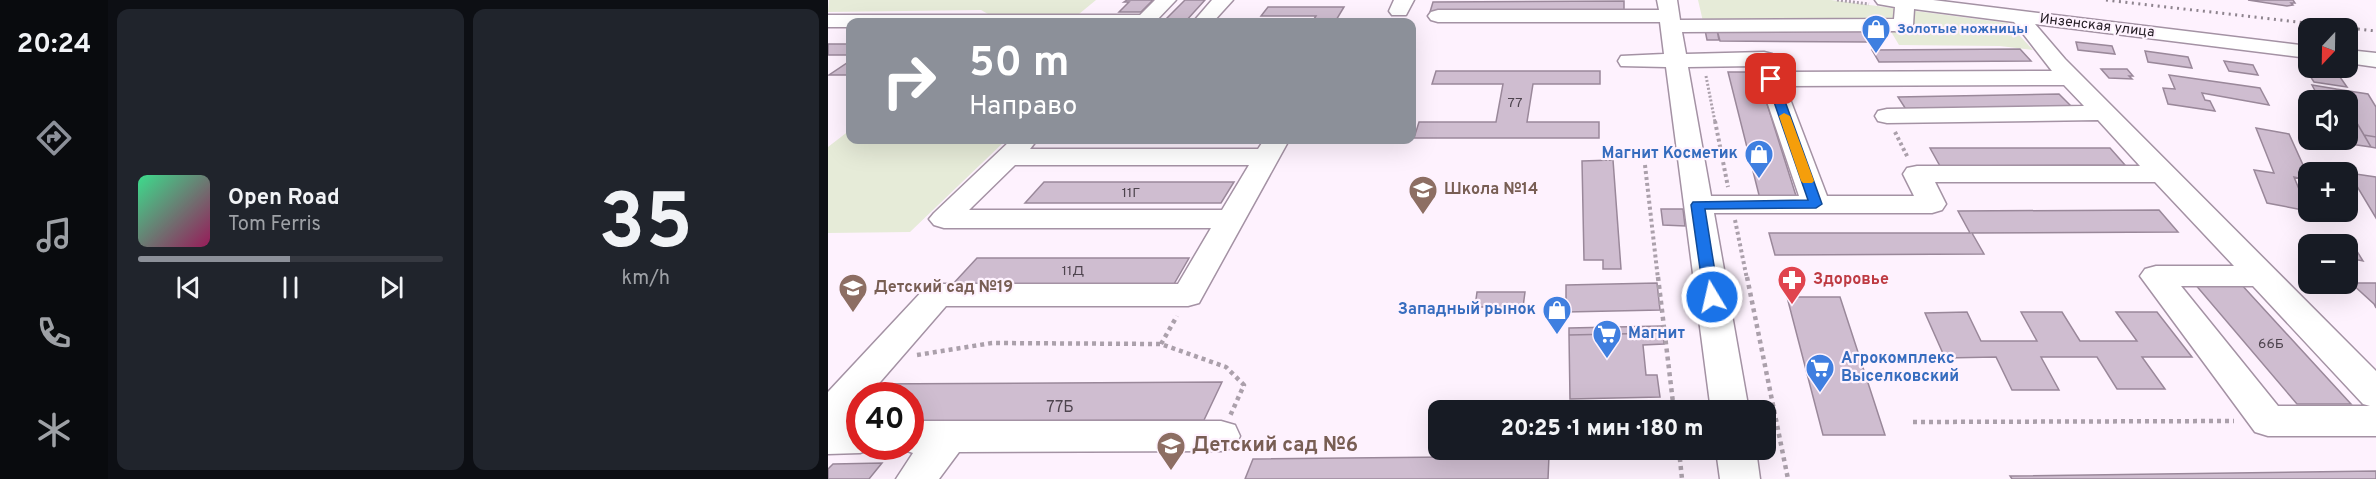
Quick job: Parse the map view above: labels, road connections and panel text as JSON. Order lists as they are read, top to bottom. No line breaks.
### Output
{"streets":{"street":["Инзенская улица"]},"places":{"shop":["Золотые ножницы","Магнит Косметик","Западный рынок"],"school or university":["Школа №14","Детский сад №19","Детский сад №6"],"pharmacy":["Здоровье"],"supermarket":["Магнит","Агрокомплекс Выселковский"]},"house_numbers":["77","11Г","11Д","66Б","77Б"],"north":"bottom","page":{"tabs":"20:24","tile":["35","km/h"],"map_buttons":["+","−"],"turn":["50 m","Направо"],"song":["Open Road","Tom Ferris"],"limit":"40","trip":"20:25 · 1 мин · 180 m"}}
